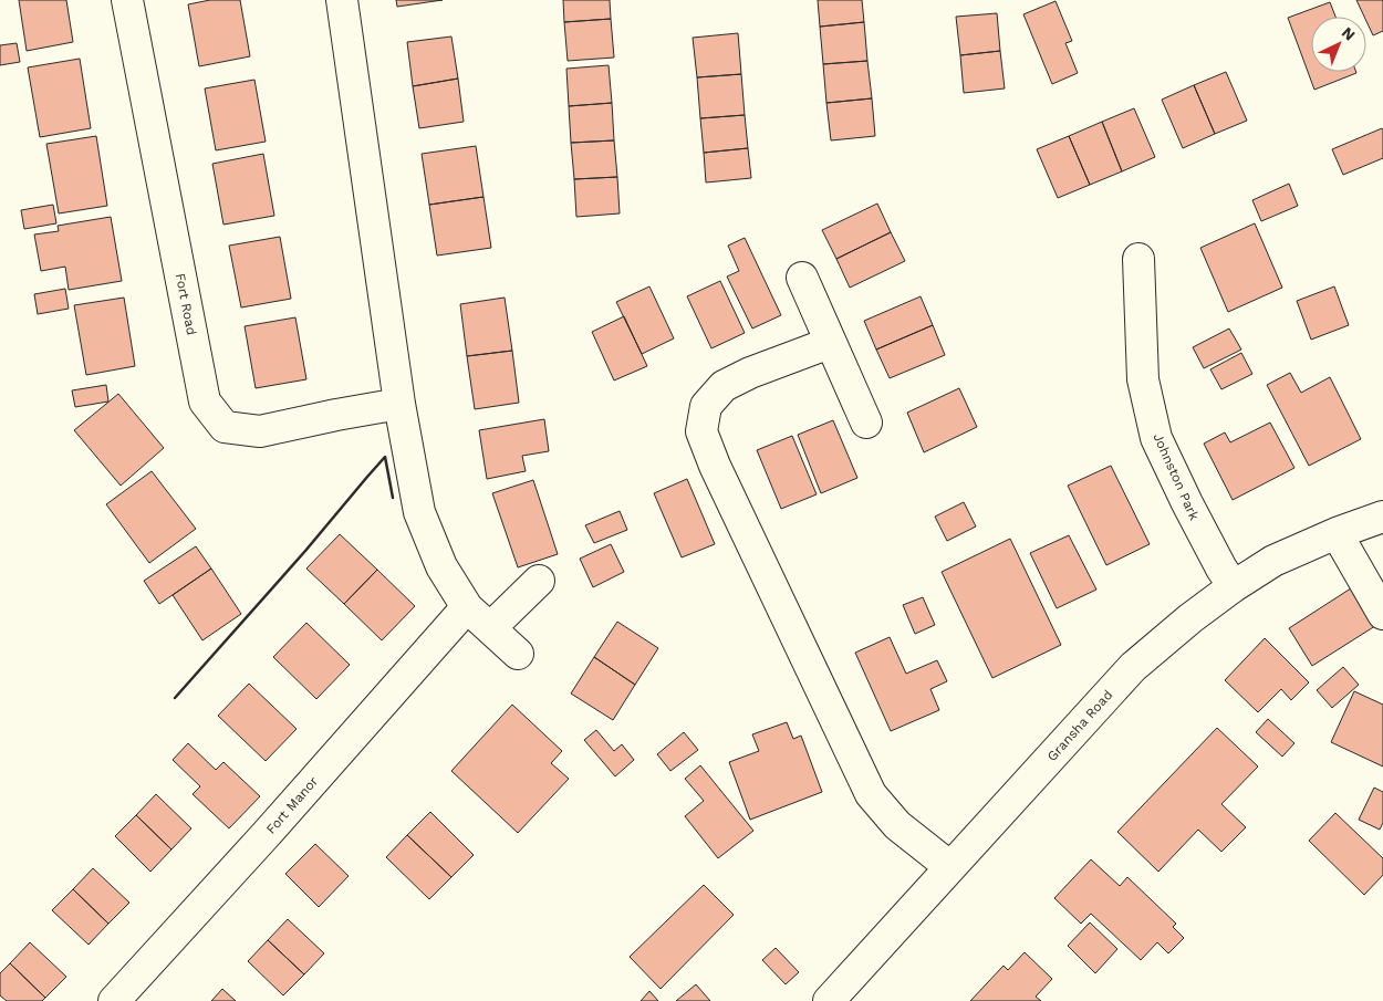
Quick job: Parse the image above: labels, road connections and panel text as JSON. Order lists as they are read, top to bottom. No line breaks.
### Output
{"streets":{"street":["Fort Road","Johnston Park","Gransha Road","Fort Manor"]},"crossings":[["Johnston Park","Gransha Road"]],"north":"top right"}
